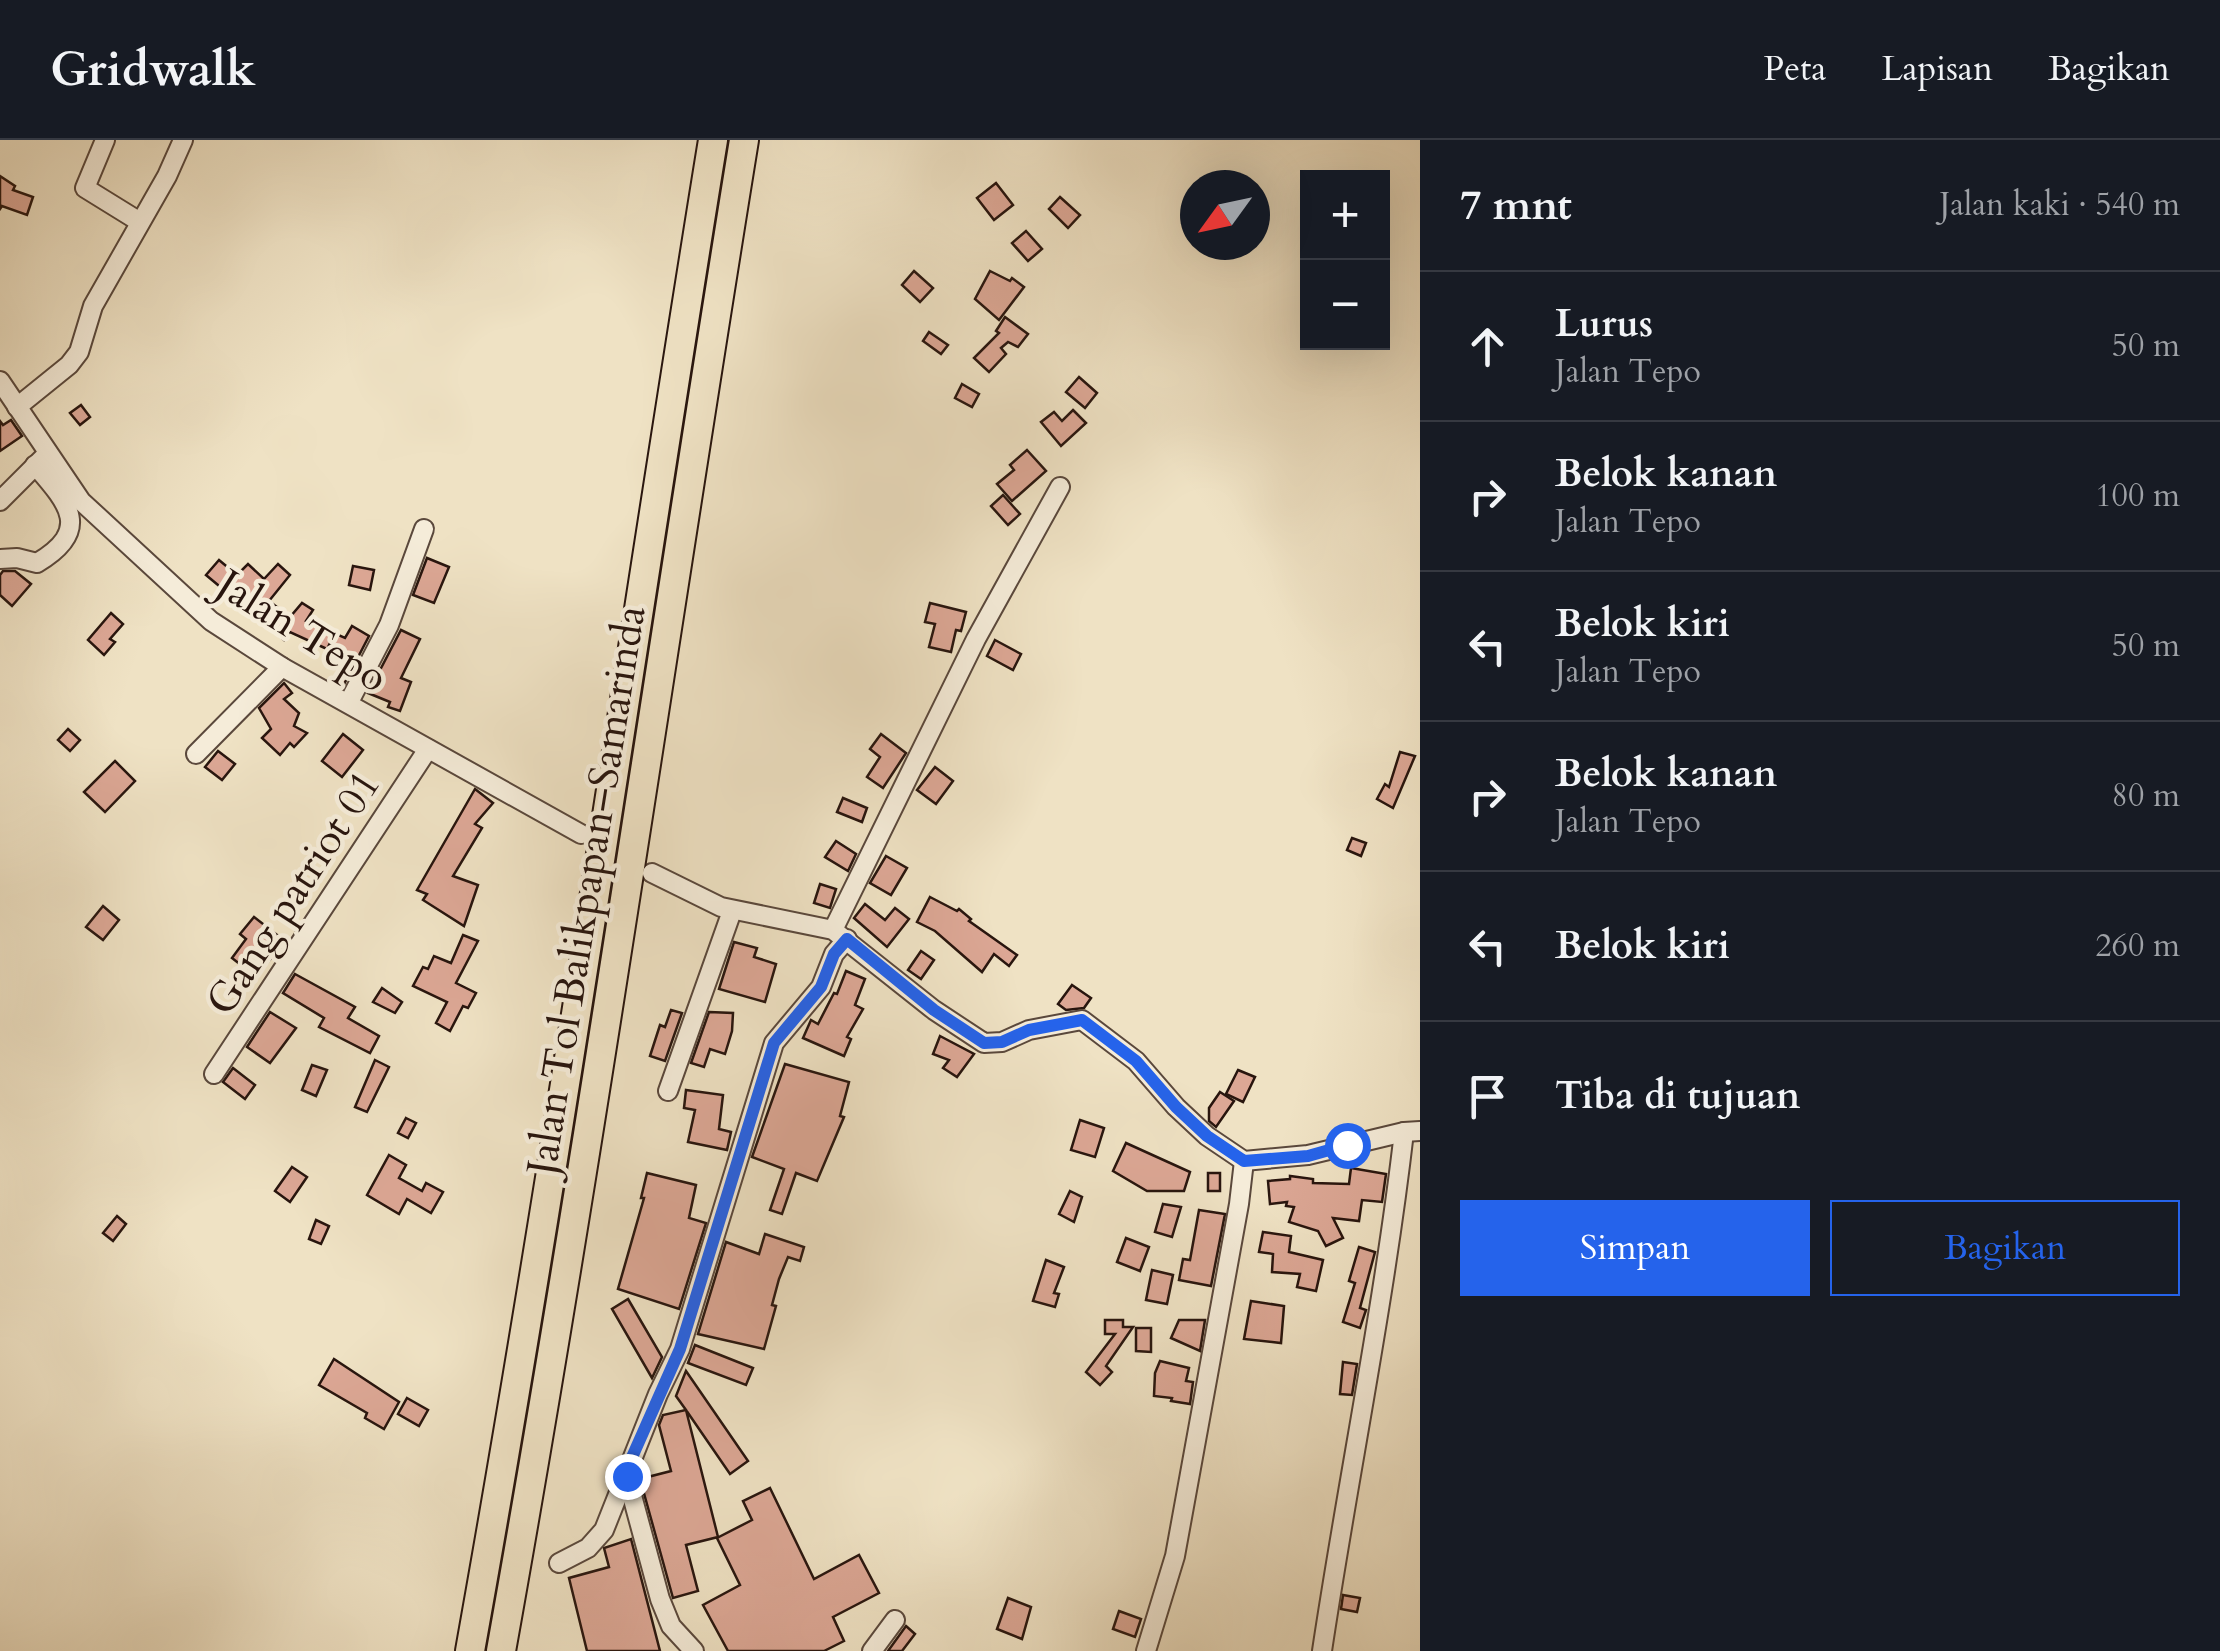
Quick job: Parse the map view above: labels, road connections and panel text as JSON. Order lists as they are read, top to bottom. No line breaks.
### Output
{"streets":{"highway":["Jalan Tol Balikpapan–Samarinda"],"street":["Jalan Tepo","Gang patriot 01"]},"crossings":[["Jalan Tepo","Gang patriot 01"]],"north":"bottom left","page":{"header":"Gridwalk","nav":["Peta","Lapisan","Bagikan"],"heading":["7 mnt","Jalan kaki · 540 m"],"map_buttons":["+","−"],"list":[["Lurus","Jalan Tepo","50 m"],["Belok kanan","Jalan Tepo","100 m"],["Belok kiri","Jalan Tepo","50 m"],["Belok kanan","Jalan Tepo","80 m"],["Belok kiri","260 m"],"Tiba di tujuan"],"buttons":["Simpan","Bagikan"]}}
